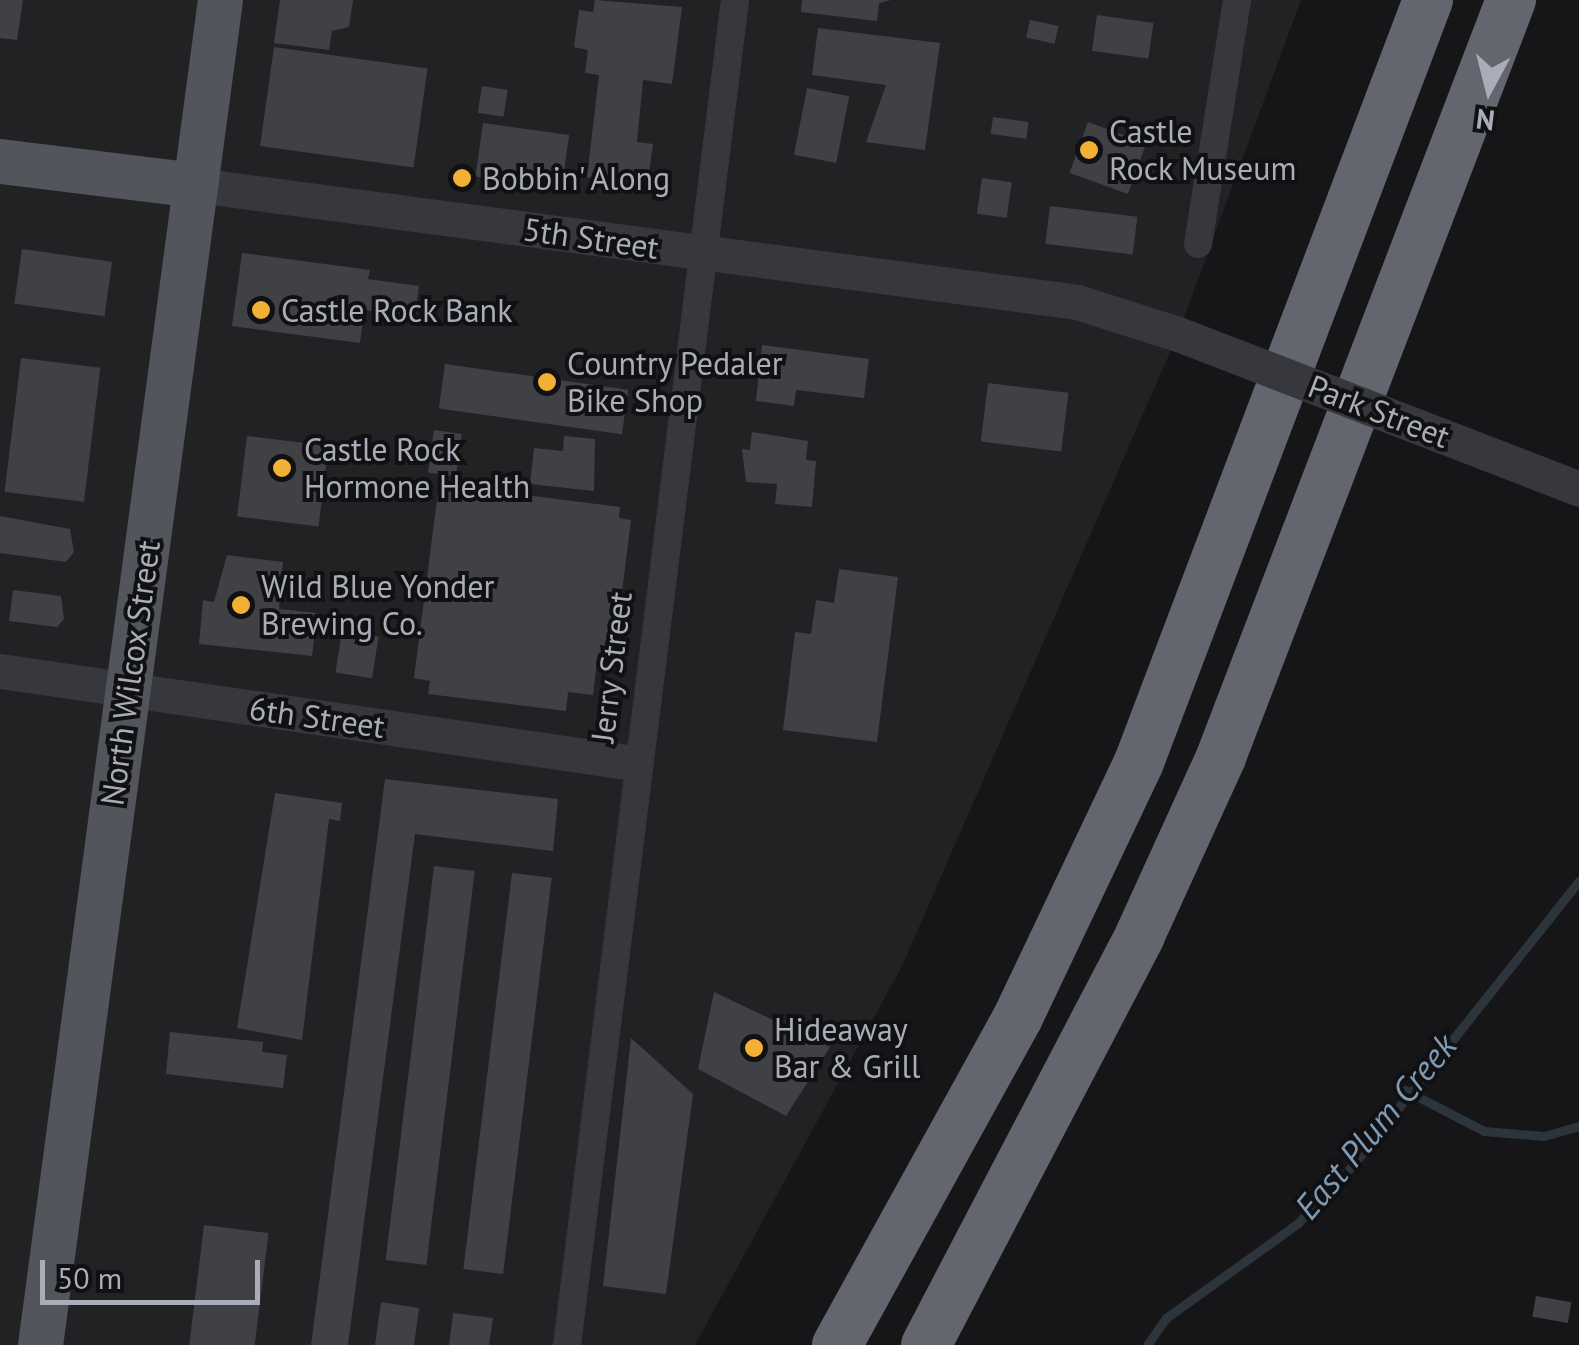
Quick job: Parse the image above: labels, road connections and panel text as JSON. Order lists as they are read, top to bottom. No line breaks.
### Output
{"streets":{"main road":["5th Street","North Wilcox Street"],"street":["Park Street","Jerry Street","6th Street"]},"crossings":[["5th Street","Park Street"],["5th Street","Jerry Street"],["5th Street","North Wilcox Street"],["Jerry Street","6th Street"],["North Wilcox Street","6th Street"]],"water":["East Plum Creek"],"places":["Castle Rock Museum","Bobbin' Along","Castle Rock Bank","Country Pedaler Bike Shop","Castle Rock Hormone Health","Wild Blue Yonder Brewing Co.","Hideaway Bar & Grill"],"scale_bar":"50 m","north":"bottom"}
